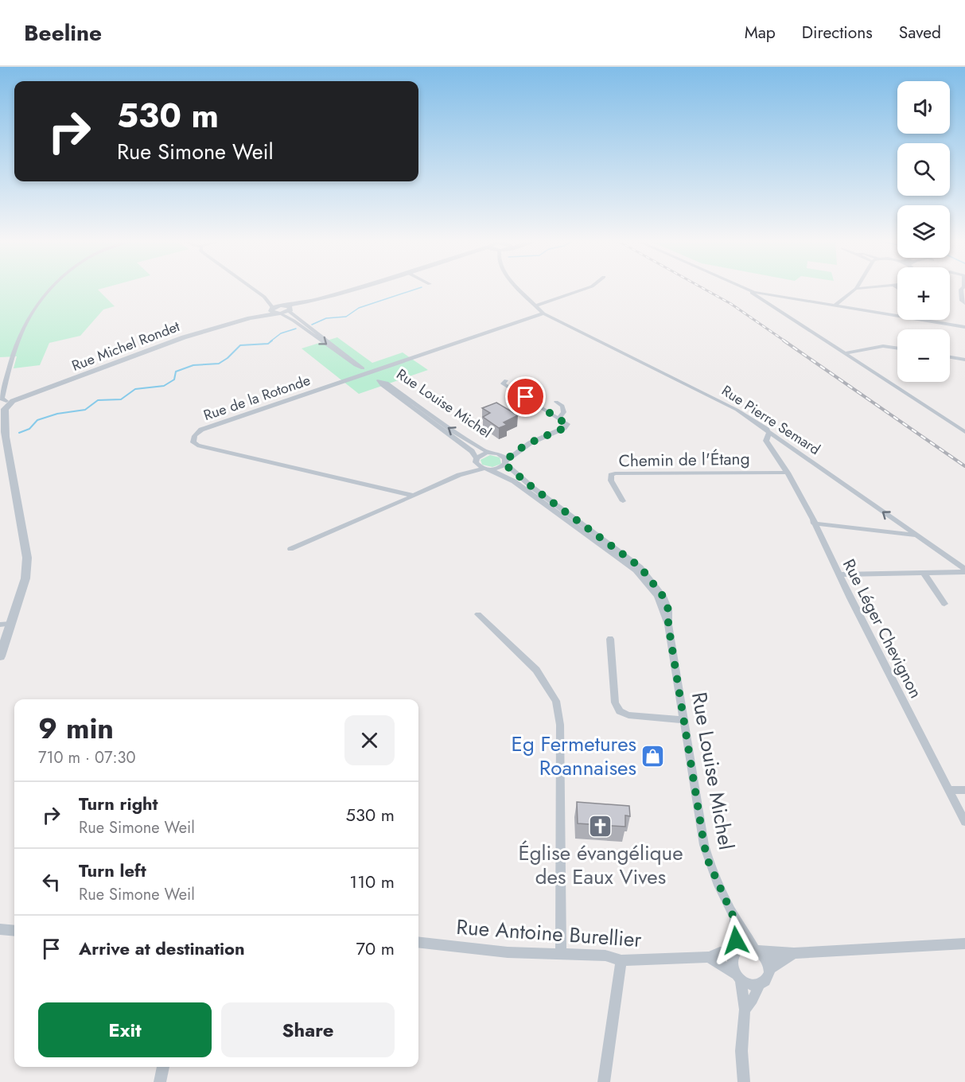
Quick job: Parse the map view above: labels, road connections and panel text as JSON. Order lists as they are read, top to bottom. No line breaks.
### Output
{"streets":{"street":["Rue Michel Rondet","Rue de la Rotonde","Rue Louise Michel","Rue Pierre Semard","Chemin de l'Étang","Rue Léger Chevignon","Rue Antoine Burellier"]},"crossings":[["Rue Michel Rondet","Rue Louise Michel"],["Rue de la Rotonde","Rue Louise Michel"],["Rue de la Rotonde","Rue Pierre Semard"],["Rue Louise Michel","Rue Antoine Burellier"],["Rue Pierre Semard","Rue Léger Chevignon"],["Chemin de l'Étang","Rue Léger Chevignon"]],"places":{"shop":["Eg Fermetures Roannaises"],"church":["Église évangélique des Eaux Vives"]},"page":{"header":"Beeline","nav":["Map","Directions","Saved"],"map_buttons":["+","−"],"turn":["530 m","Rue Simone Weil"],"heading":["9 min","710 m · 07:30"],"list":[{"name":"Turn right","note":"Rue Simone Weil","value":"530 m"},{"name":"Turn left","note":"Rue Simone Weil","value":"110 m"},{"name":"Arrive at destination","value":"70 m"}],"buttons":["Exit","Share"]}}
